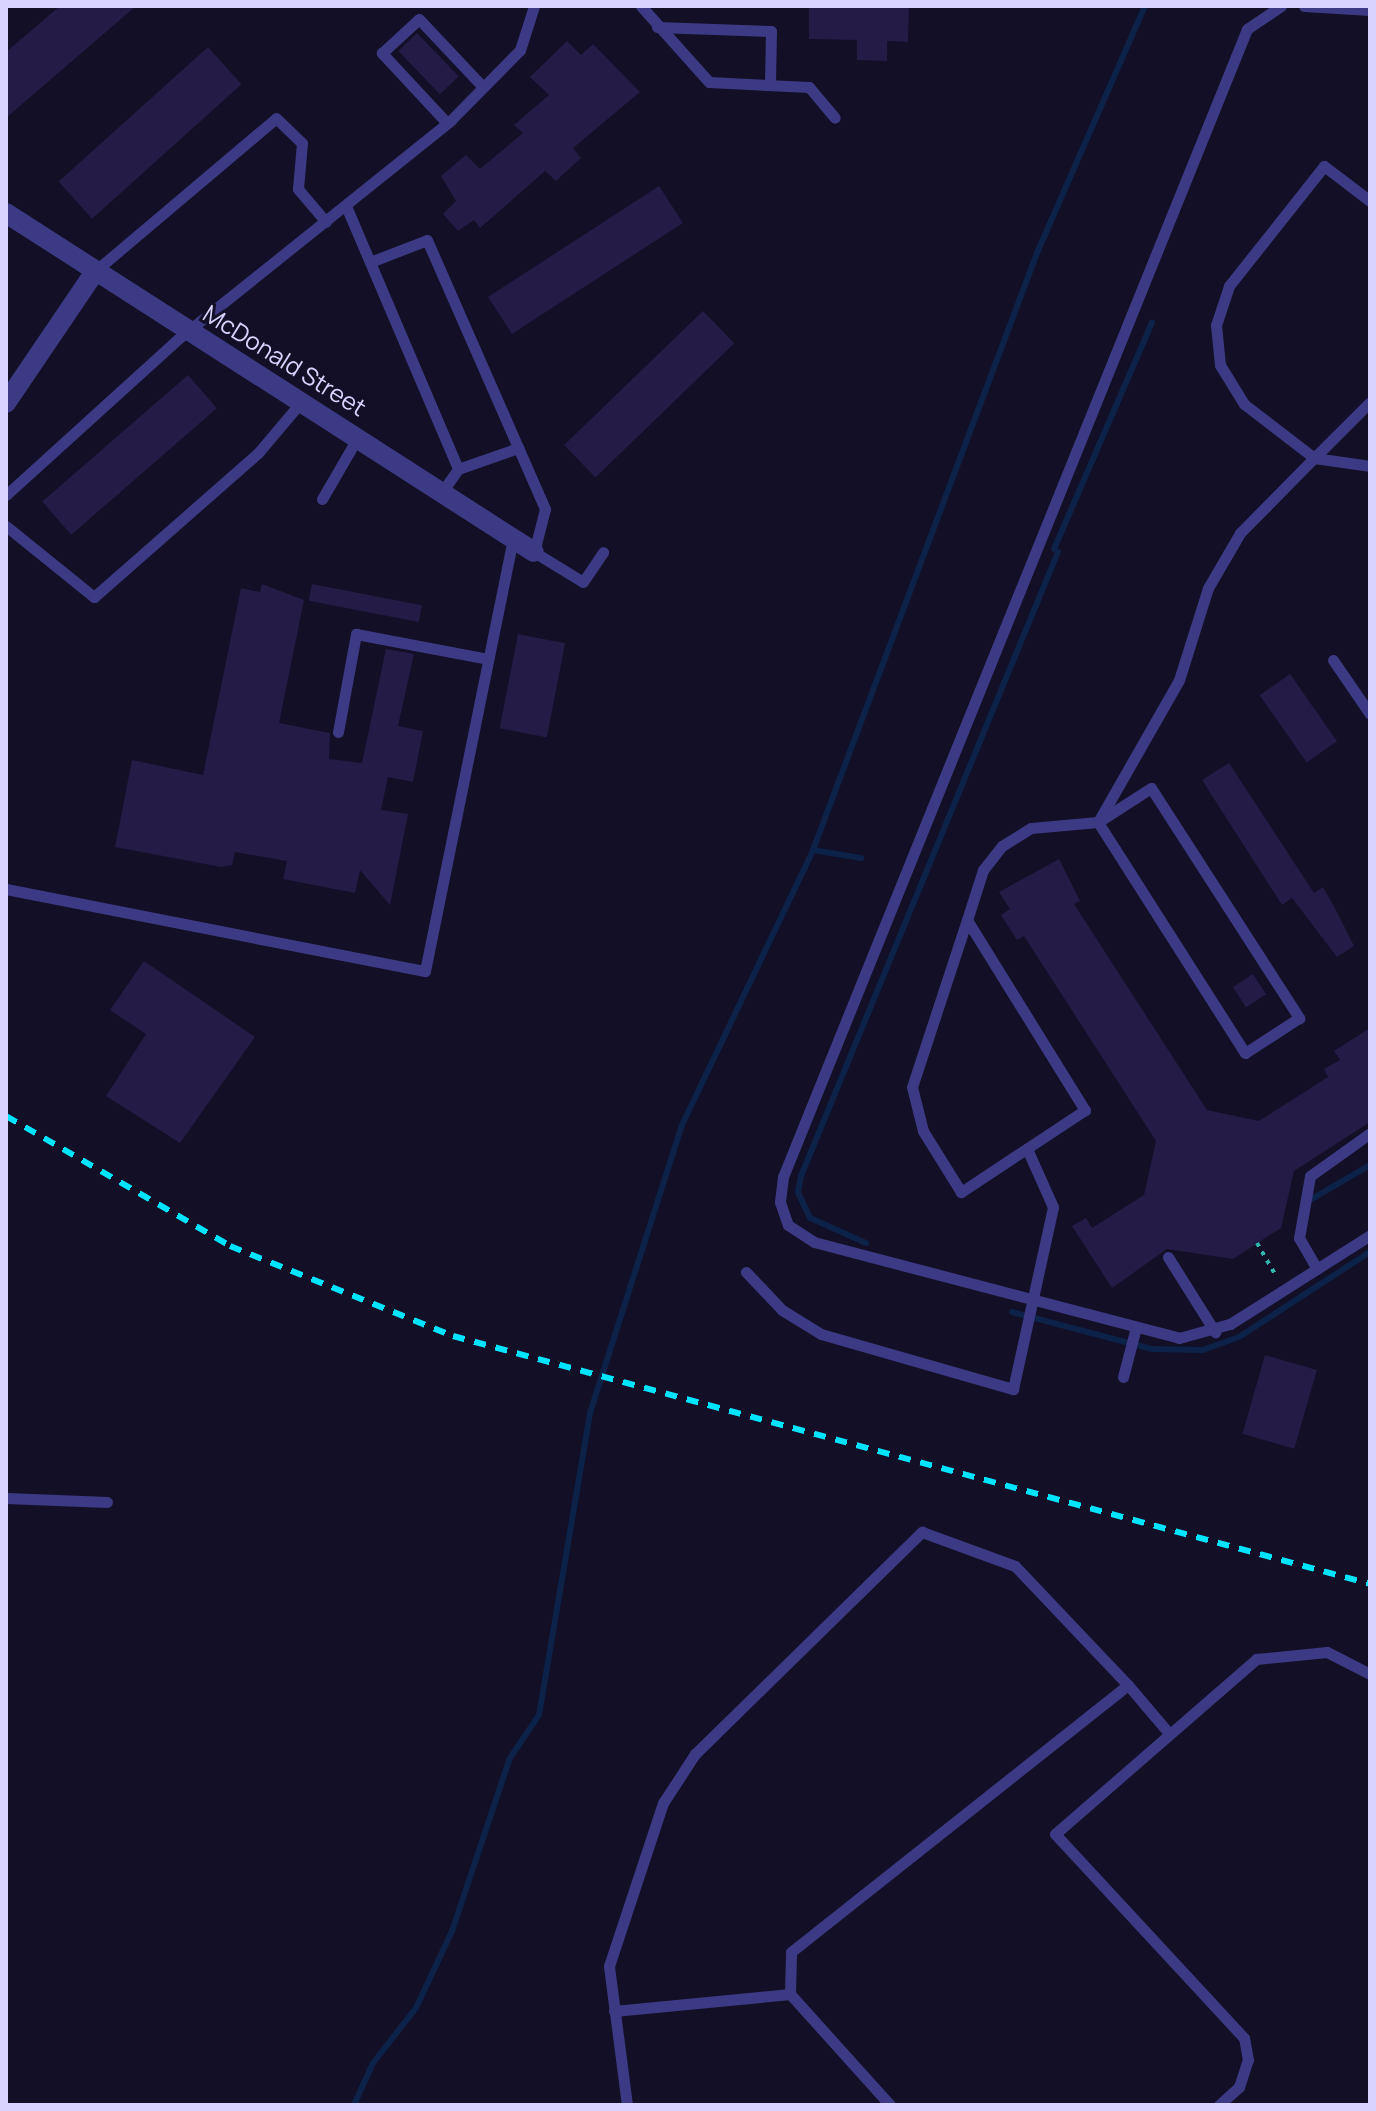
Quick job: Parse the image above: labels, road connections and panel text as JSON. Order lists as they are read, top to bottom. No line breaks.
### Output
{"streets":{"street":["McDonald Street"]}}
